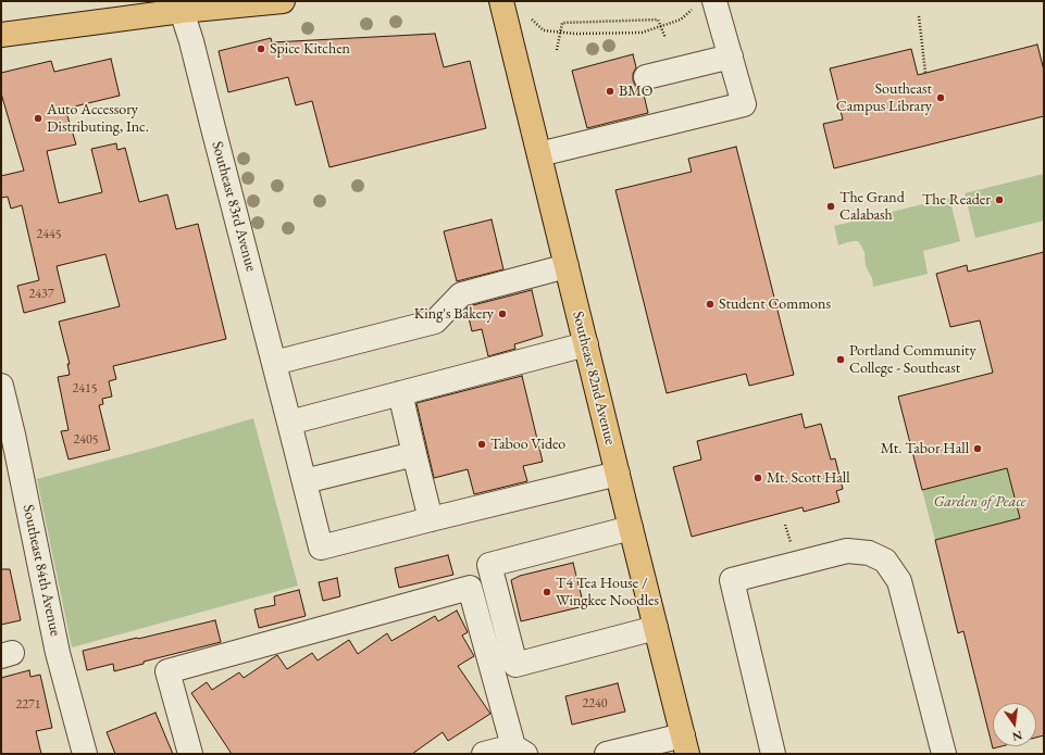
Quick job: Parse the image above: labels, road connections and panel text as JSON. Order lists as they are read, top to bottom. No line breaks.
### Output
{"streets":{"main road":["Southeast 82nd Avenue"],"street":["Southeast 83rd Avenue","Southeast 84th Avenue"]},"parks":["Garden of Peace"],"places":["Spice Kitchen","BMO","Southeast Campus Library","Auto Accessory Distributing, Inc.","The Reader","The Grand Calabash","Student Commons","King's Bakery","Portland Community College - Southeast","Taboo Video","Mt. Tabor Hall","Mt. Scott Hall","T4 Tea House / Wingkee Noodles"],"house_numbers":["2445","2437","2415","2405","2240","2271"],"north":"bottom"}
